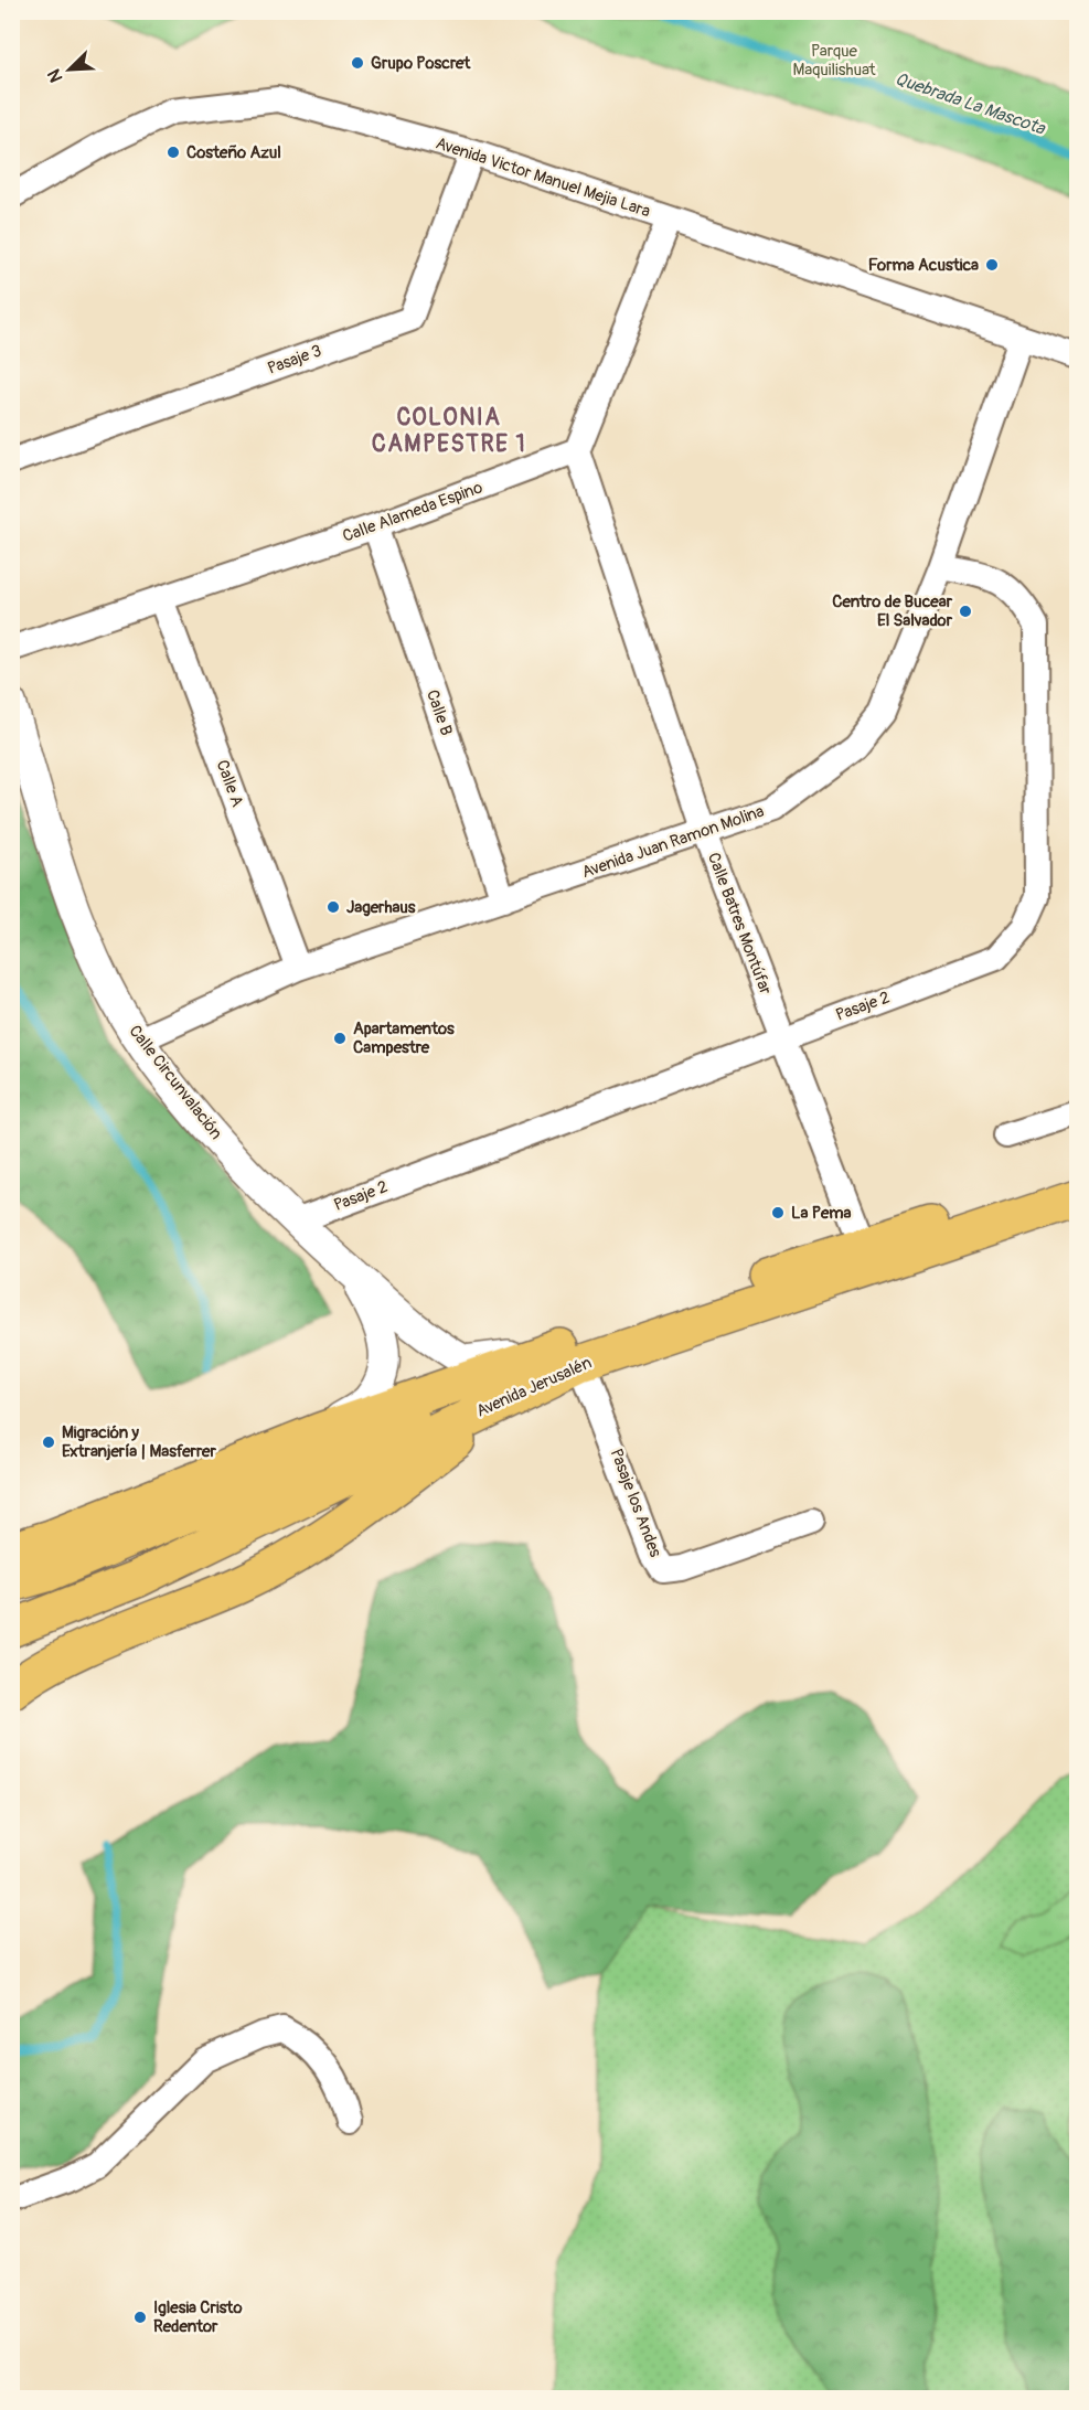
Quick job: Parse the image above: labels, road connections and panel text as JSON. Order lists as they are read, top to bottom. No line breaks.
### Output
{"streets":{"main road":["Avenida Jerusalén"],"street":["Avenida Victor Manuel Mejia Lara","Pasaje 3","Calle Alameda Espino","Calle B","Calle A","Avenida Juan Ramon Molina","Calle Batres Montúfar","Pasaje 2","Calle Circunvalación","Pasaje los Andes"]},"crossings":[["Avenida Victor Manuel Mejia Lara","Pasaje 3"],["Avenida Victor Manuel Mejia Lara","Avenida Juan Ramon Molina"],["Calle Alameda Espino","Calle B"],["Calle Alameda Espino","Calle A"],["Calle Alameda Espino","Calle Batres Montúfar"],["Calle B","Avenida Juan Ramon Molina"],["Calle A","Avenida Juan Ramon Molina"],["Avenida Juan Ramon Molina","Calle Batres Montúfar"],["Avenida Juan Ramon Molina","Pasaje 2"],["Avenida Juan Ramon Molina","Calle Circunvalación"],["Calle Batres Montúfar","Pasaje 2"],["Calle Batres Montúfar","Avenida Jerusalén"],["Pasaje 2","Calle Circunvalación"],["Calle Circunvalación","Avenida Jerusalén"],["Calle Circunvalación","Pasaje los Andes"],["Avenida Jerusalén","Pasaje los Andes"]],"districts":["COLONIA CAMPESTRE 1"],"water":["Quebrada La Mascota"],"parks":["Parque Maquilishuat"],"places":["Grupo Poscret","Costeño Azul","Forma Acustica","Centro de Bucear El Salvador","Jagerhaus","Apartamentos Campestre","La Pema","Migración y Extranjería | Masferrer","Iglesia Cristo Redentor"],"north":"bottom left"}
